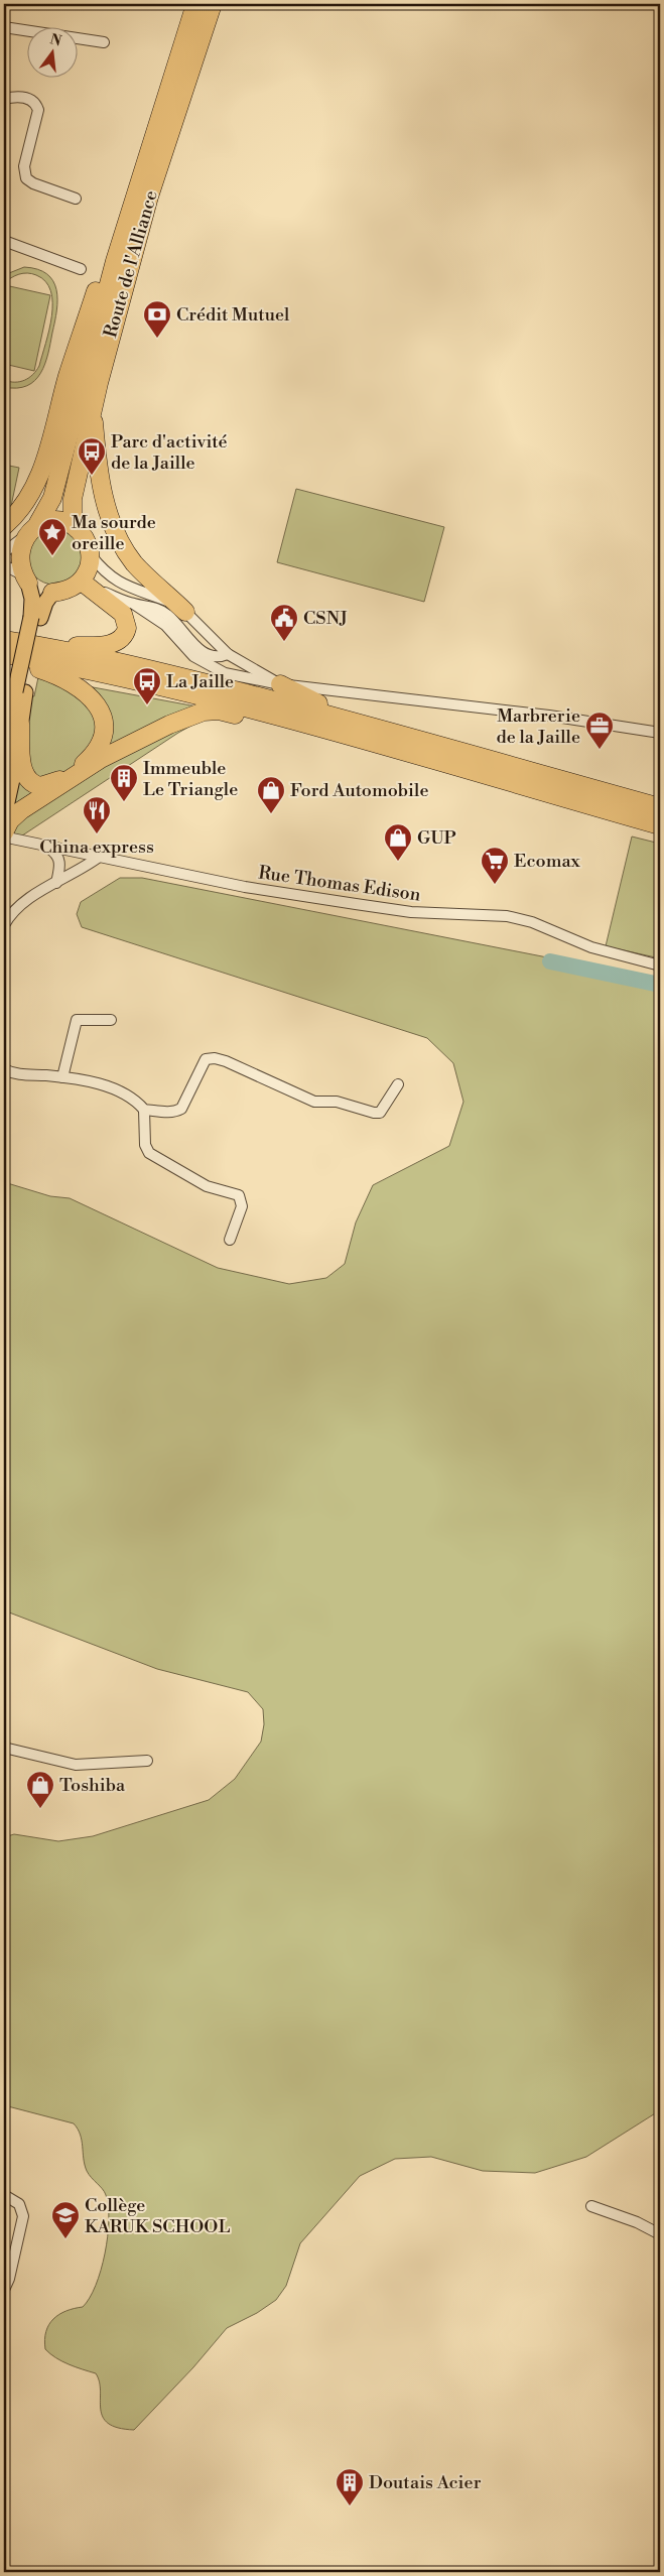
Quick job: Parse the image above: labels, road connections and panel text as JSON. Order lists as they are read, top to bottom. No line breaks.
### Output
{"streets":{"highway":["Route de l'Alliance"],"street":["Rue Thomas Edison"]},"places":{"bank":["Crédit Mutuel"],"bus stop":["Parc d'activité de la Jaille","La Jaille"],"place":["Ma sourde oreille"],"public building":["CSNJ"],"office":["Marbrerie de la Jaille"],"building":["Immeuble Le Triangle","Doutais Acier"],"shop":["Ford Automobile","GUP","Toshiba"],"restaurant":["China express"],"supermarket":["Ecomax"],"school or university":["Collège KARUK SCHOOL"]},"north":"top"}
